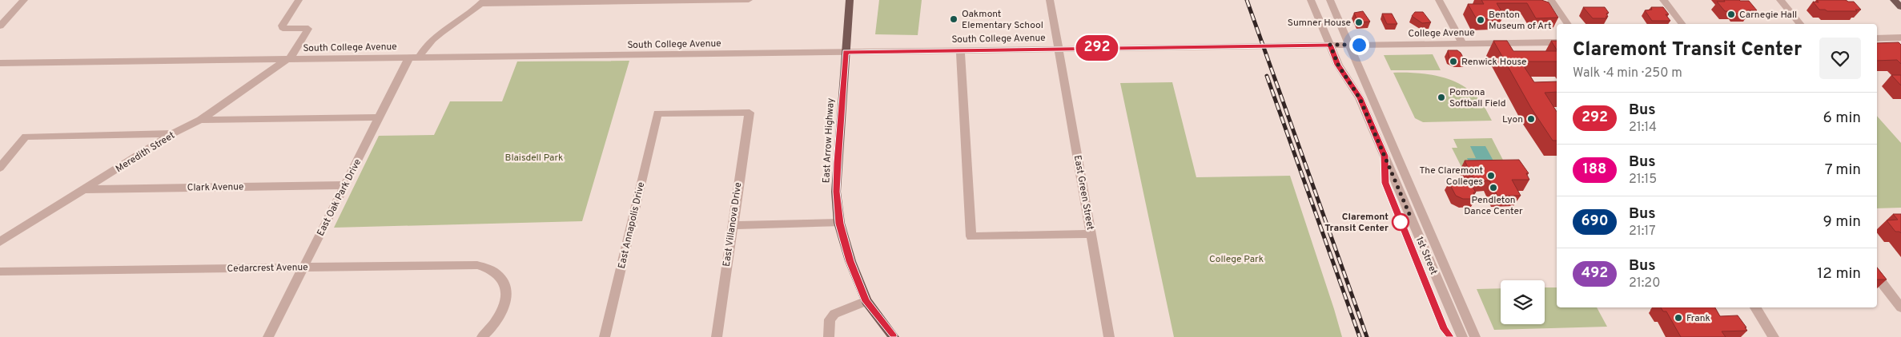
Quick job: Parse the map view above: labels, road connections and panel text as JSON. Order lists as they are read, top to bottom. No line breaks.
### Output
{"streets":{"main road":["East Arrow Highway"],"street":["College Avenue","South College Avenue","Meredith Street","Clark Avenue","East Green Street","East Oak Park Drive","East Villanova Drive","East Annapolis Drive","1st Street","Cedarcrest Avenue"]},"crossings":[["College Avenue","South College Avenue"],["College Avenue","1st Street"],["South College Avenue","East Arrow Highway"],["South College Avenue","Meredith Street"],["South College Avenue","East Green Street"],["South College Avenue","East Oak Park Drive"],["South College Avenue","1st Street"],["Meredith Street","Clark Avenue"],["Clark Avenue","East Oak Park Drive"],["East Oak Park Drive","Cedarcrest Avenue"],["East Villanova Drive","East Annapolis Drive"]],"parks":["Blaisdell Park","College Park"],"places":["Carnegie Hall","Oakmont Elementary School","Benton Museum of Art","Sumner House","Renwick House","Pomona Softball Field","Lyon","The Claremont Colleges","Pendleton Dance Center","Claremont Transit Center","Frank"],"lines":["bus line 292"],"page":{"on_map":"292","heading":["Claremont Transit Center","Walk · 4 min · 250 m"],"list":[{"mark":"292","name":"Bus","note":"21:14","value":"6 min"},{"mark":"188","name":"Bus","note":"21:15","value":"7 min"},{"mark":"690","name":"Bus","note":"21:17","value":"9 min"},{"mark":"492","name":"Bus","note":"21:20","value":"12 min"}]}}
